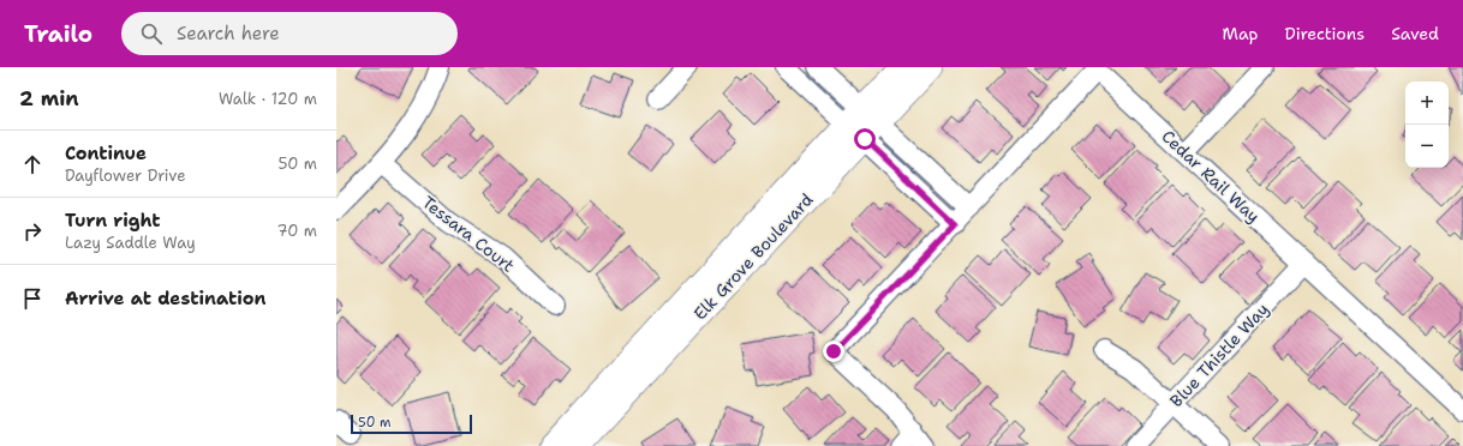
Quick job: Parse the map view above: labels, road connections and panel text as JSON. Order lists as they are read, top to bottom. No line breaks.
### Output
{"streets":{"main road":["Elk Grove Boulevard"],"street":["Cedar Rail Way","Tessara Court","Blue Thistle Way"]},"crossings":[["Cedar Rail Way","Blue Thistle Way"]],"scale_bar":"50 m","page":{"header":"Trailo","search":"Search here","nav":["Map","Directions","Saved"],"heading":["2 min","Walk · 120 m"],"map_buttons":["+","−"],"list":[["Continue","Dayflower Drive","50 m"],["Turn right","Lazy Saddle Way","70 m"],"Arrive at destination"],"scale":"50 m"}}
